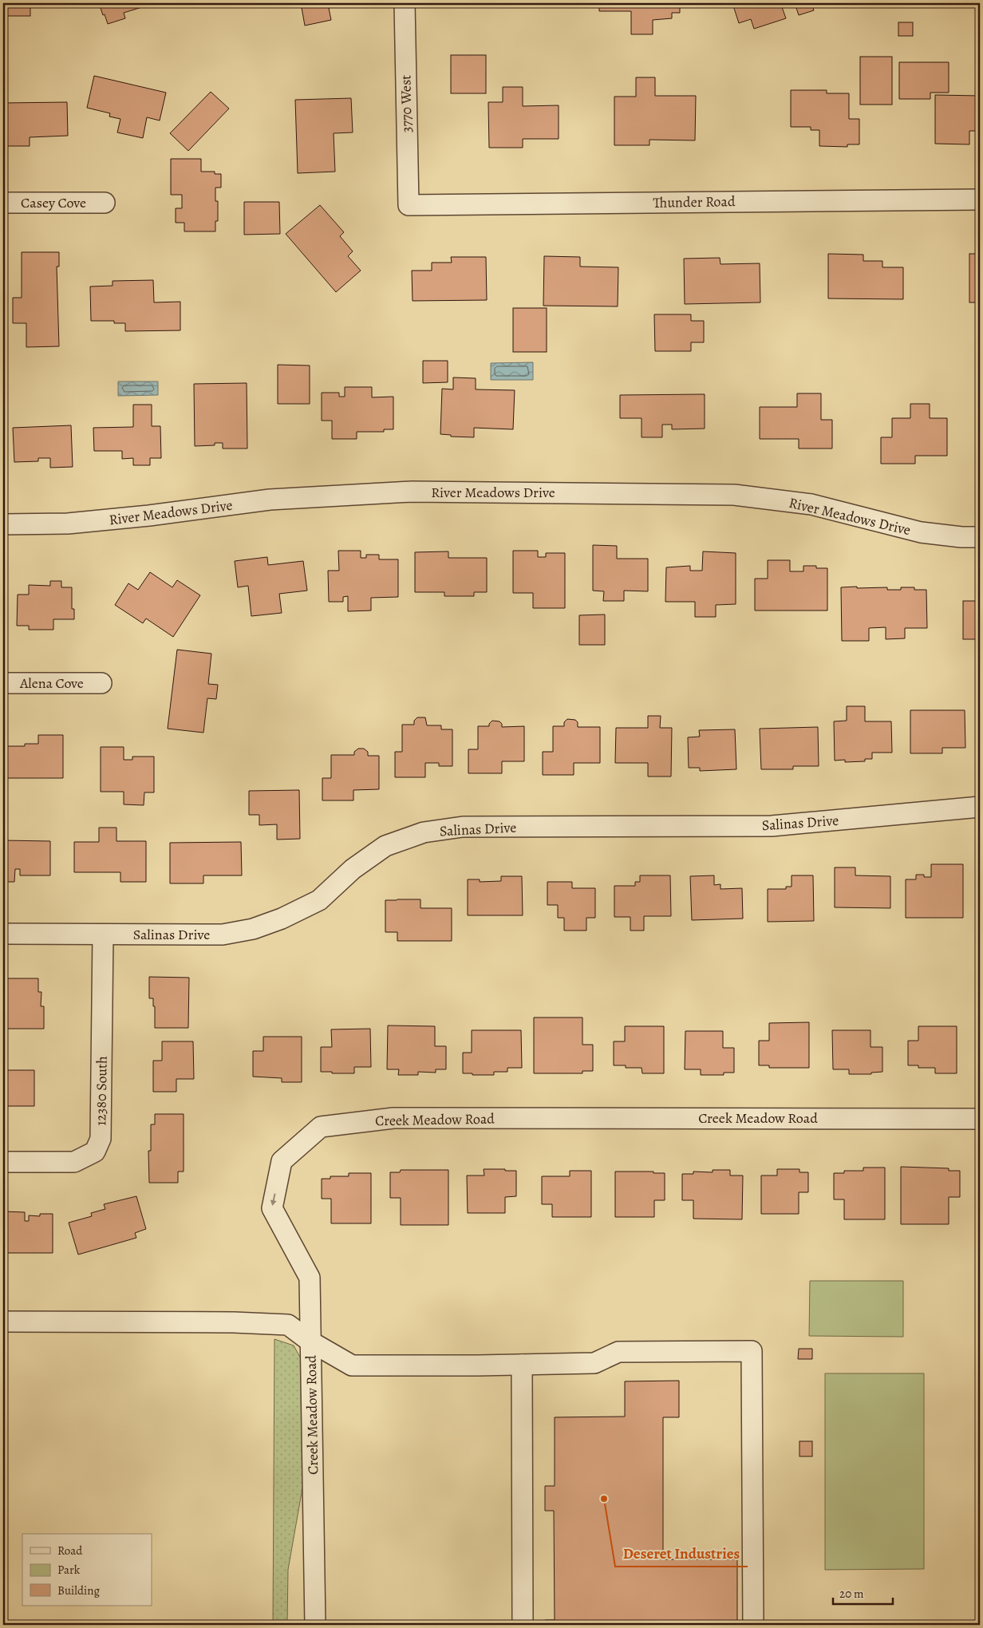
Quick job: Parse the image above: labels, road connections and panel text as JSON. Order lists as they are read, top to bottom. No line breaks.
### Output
{"streets":{"street":["3770 West","Thunder Road","Casey Cove","River Meadows Drive","Alena Cove","Salinas Drive","12380 South","Creek Meadow Road"]},"crossings":[["3770 West","Thunder Road"],["Salinas Drive","12380 South"]],"places":["Deseret Industries"],"legend":["Road","Park","Building"],"scale_bar":"20 m"}
